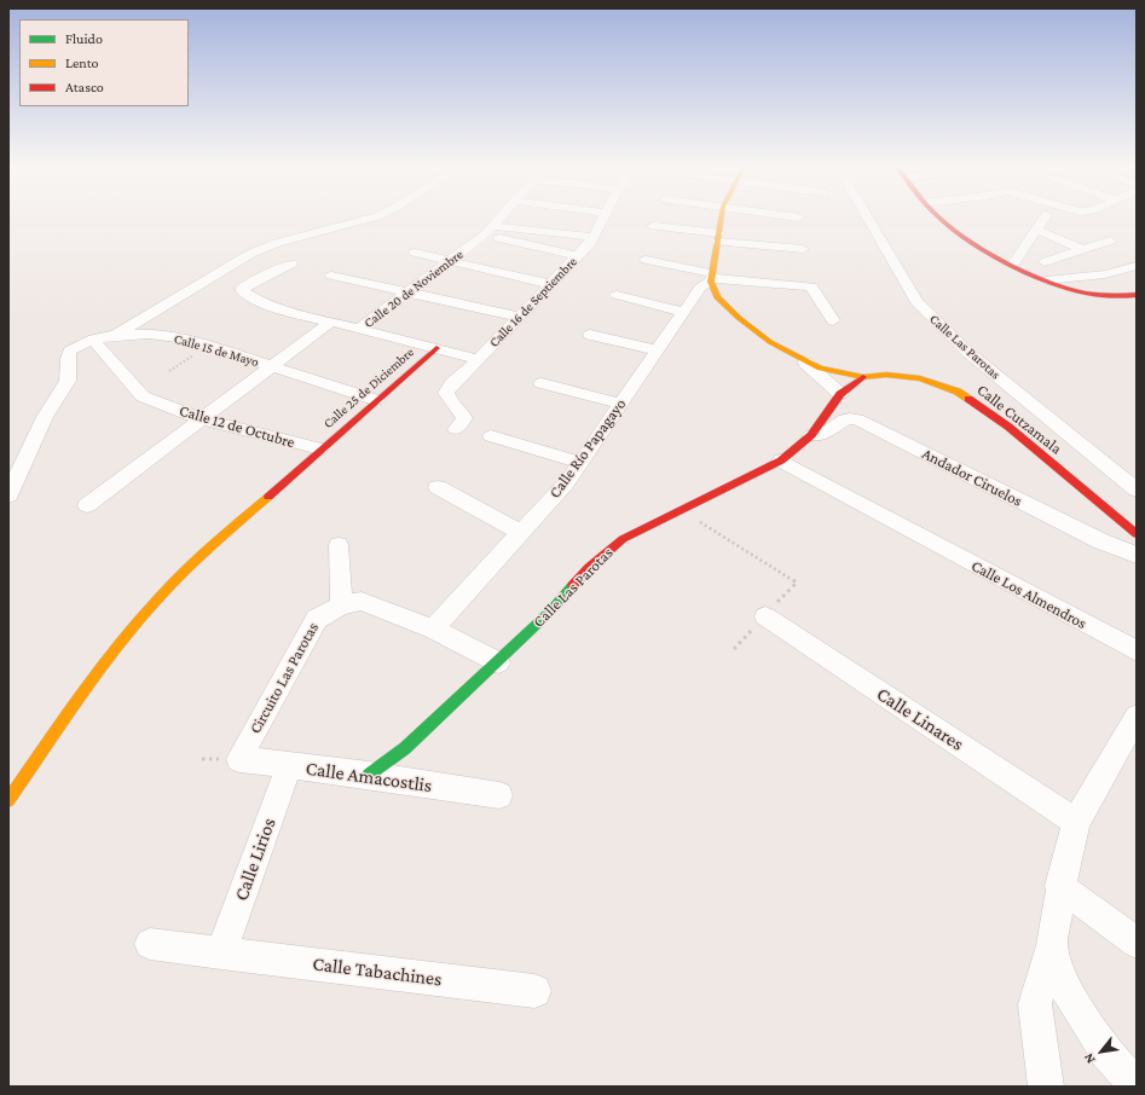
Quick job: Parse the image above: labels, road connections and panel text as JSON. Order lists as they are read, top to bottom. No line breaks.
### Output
{"streets":{"street":["Calle 20 de Noviembre","Calle 16 de Septiembre","Calle Las Parotas","Calle 15 de Mayo","Calle 25 de Diciembre","Calle Cutzamala","Calle 12 de Octubre","Calle Río Papagayo","Andador Ciruelos","Calle Los Almendros","Circuito Las Parotas","Calle Linares","Calle Amacostlis","Calle Lirios","Calle Tabachines"]},"crossings":[["Calle Las Parotas","Calle Cutzamala"],["Calle Las Parotas","Andador Ciruelos"],["Calle Las Parotas","Calle Los Almendros"],["Calle Las Parotas","Circuito Las Parotas"],["Calle Las Parotas","Calle Amacostlis"],["Calle 15 de Mayo","Calle 25 de Diciembre"],["Calle 15 de Mayo","Calle 12 de Octubre"],["Calle 25 de Diciembre","Calle 12 de Octubre"],["Calle Río Papagayo","Circuito Las Parotas"],["Circuito Las Parotas","Calle Amacostlis"],["Calle Amacostlis","Calle Lirios"],["Calle Lirios","Calle Tabachines"]],"legend":["Fluido","Lento","Atasco"],"north":"bottom left"}
